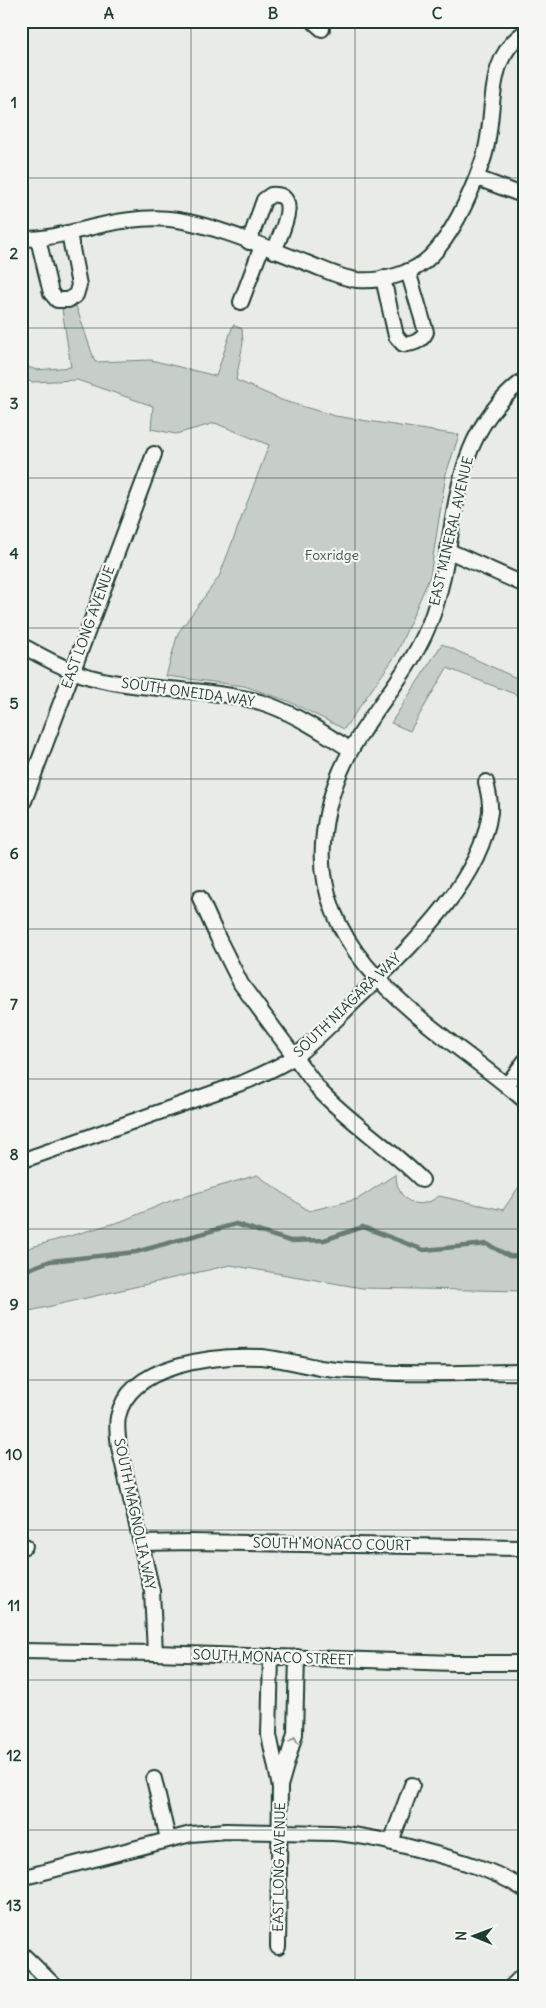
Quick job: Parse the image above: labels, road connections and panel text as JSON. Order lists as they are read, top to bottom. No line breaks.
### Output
{"streets":{"street":["EAST MINERAL AVENUE","EAST LONG AVENUE","SOUTH ONEIDA WAY","SOUTH NIAGARA WAY","SOUTH MAGNOLIA WAY","SOUTH MONACO COURT","SOUTH MONACO STREET"]},"crossings":[["EAST MINERAL AVENUE","SOUTH ONEIDA WAY"],["EAST MINERAL AVENUE","SOUTH NIAGARA WAY"],["EAST LONG AVENUE","SOUTH ONEIDA WAY"],["EAST LONG AVENUE","SOUTH MONACO STREET"],["SOUTH MAGNOLIA WAY","SOUTH MONACO COURT"],["SOUTH MAGNOLIA WAY","SOUTH MONACO STREET"]],"parks":["Foxridge"],"north":"left","grid":{"columns":["A","B","C"],"rows":["1","2","3","4","5","6","7","8","9","10","11","12","13"]}}
